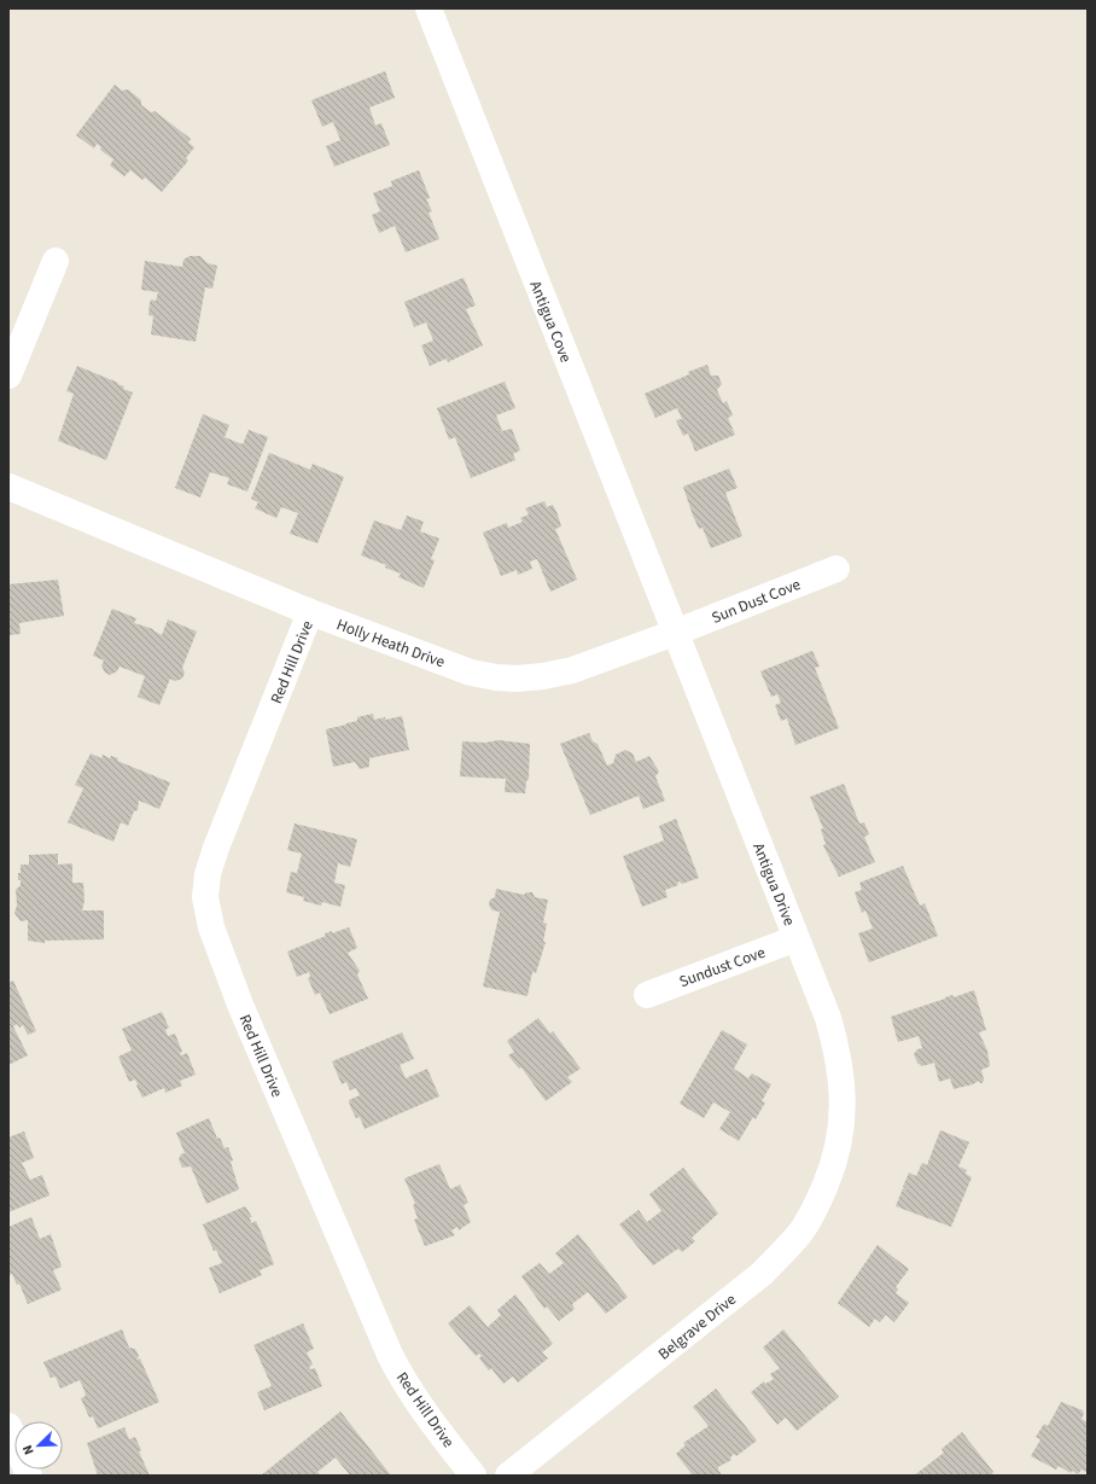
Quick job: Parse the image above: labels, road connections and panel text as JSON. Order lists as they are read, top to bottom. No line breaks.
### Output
{"streets":{"street":["Antigua Cove","Sun Dust Cove","Holly Heath Drive","Red Hill Drive","Antigua Drive","Sundust Cove","Belgrave Drive"]},"crossings":[["Antigua Cove","Sun Dust Cove"],["Antigua Cove","Holly Heath Drive"],["Antigua Cove","Antigua Drive"],["Sun Dust Cove","Holly Heath Drive"],["Sun Dust Cove","Antigua Drive"],["Holly Heath Drive","Red Hill Drive"],["Holly Heath Drive","Antigua Drive"],["Antigua Drive","Sundust Cove"],["Antigua Drive","Belgrave Drive"]],"north":"bottom left"}
